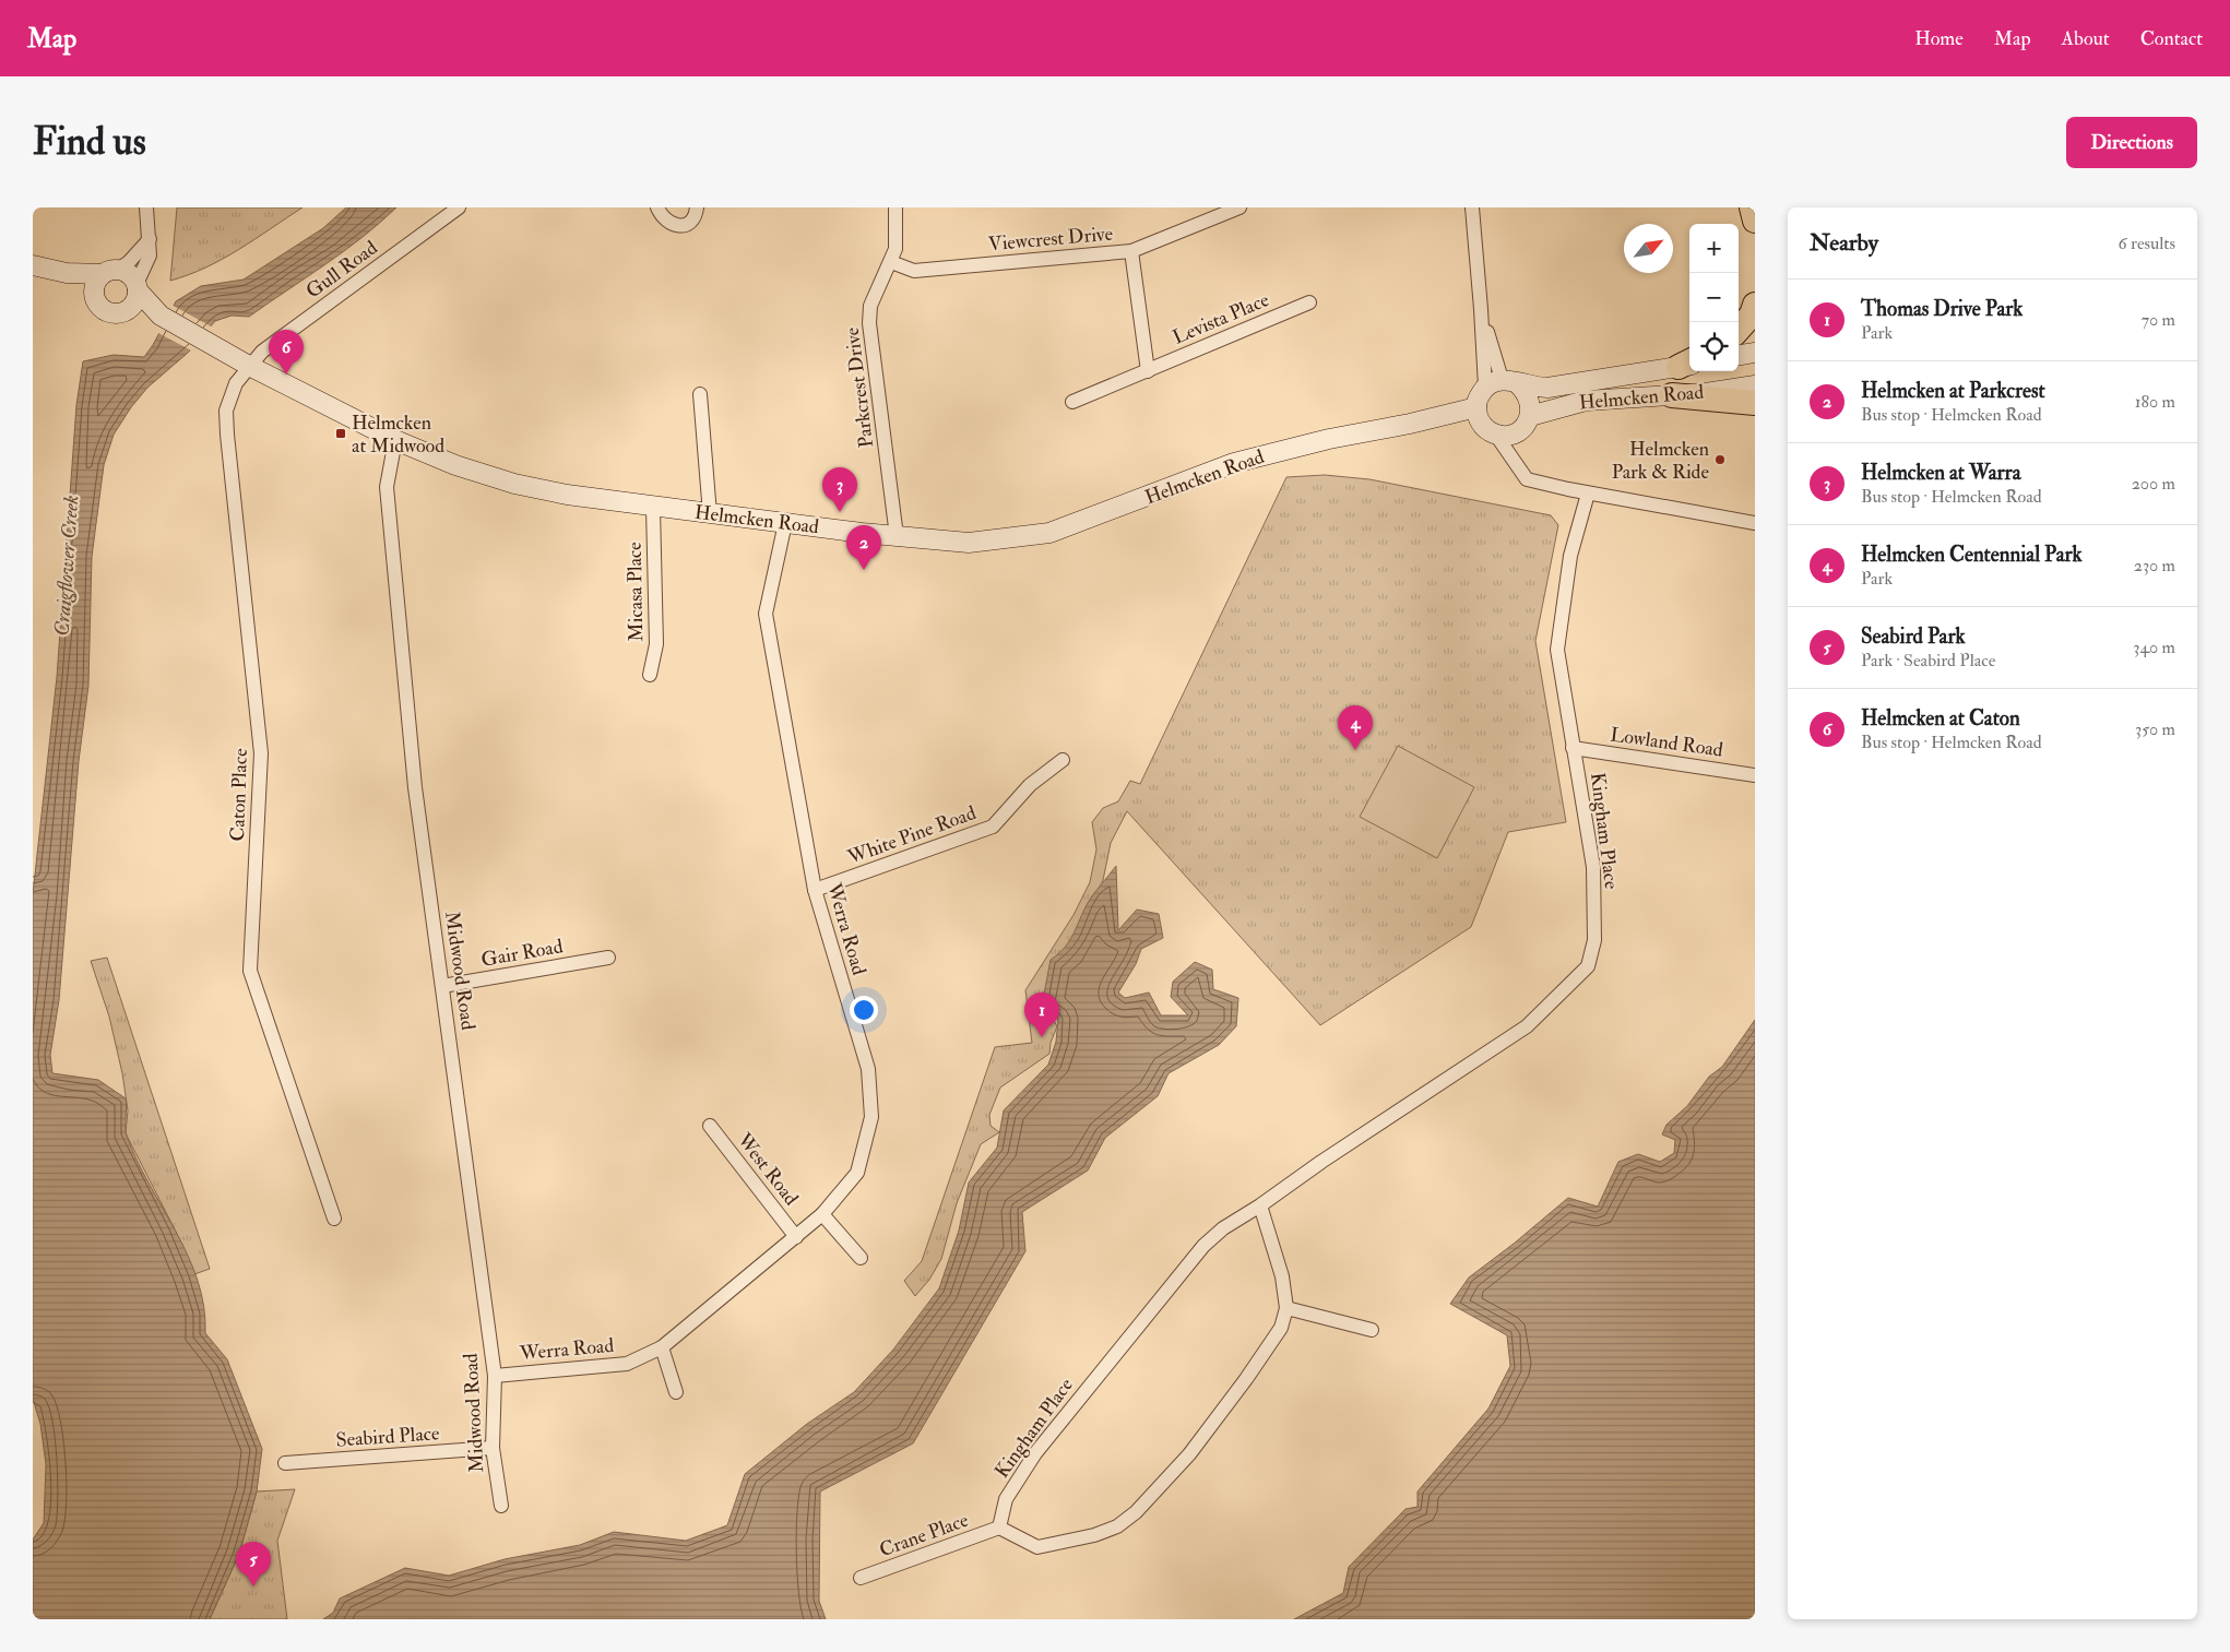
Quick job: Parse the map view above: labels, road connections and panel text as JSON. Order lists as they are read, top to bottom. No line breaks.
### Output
{"streets":{"main road":["Helmcken Road"],"street":["Viewcrest Drive","Gull Road","Levista Place","Parkcrest Drive","Micasa Place","Lowland Road","Caton Place","Kingham Place","White Pine Road","Werra Road","Gair Road","Midwood Road","West Road","Seabird Place","Crane Place"]},"crossings":[["Viewcrest Drive","Levista Place"],["Viewcrest Drive","Parkcrest Drive"],["Gull Road","Helmcken Road"],["Gull Road","Caton Place"],["Parkcrest Drive","Helmcken Road"],["Helmcken Road","Micasa Place"],["Helmcken Road","Caton Place"],["Helmcken Road","Werra Road"],["Helmcken Road","Midwood Road"],["Lowland Road","Kingham Place"],["Kingham Place","Crane Place"],["White Pine Road","Werra Road"],["Werra Road","Midwood Road"],["Werra Road","West Road"],["Gair Road","Midwood Road"],["Midwood Road","Seabird Place"]],"water":["Craigflower Creek"],"places":{"transit":["Helmcken at Midwood"],"other":["Helmcken Park & Ride"]},"north":"top right","page":{"header":"Map","nav":["Home","Map","About","Contact"],"buttons":"Directions","title":"Find us","heading":["Nearby","6 results"],"map_buttons":["+","−"],"list":[{"mark":"1","name":"Thomas Drive Park","note":"Park","value":"70 m"},{"mark":"2","name":"Helmcken at Parkcrest","note":"Bus stop · Helmcken Road","value":"180 m"},{"mark":"3","name":"Helmcken at Warra","note":"Bus stop · Helmcken Road","value":"200 m"},{"mark":"4","name":"Helmcken Centennial Park","note":"Park","value":"230 m"},{"mark":"5","name":"Seabird Park","note":"Park · Seabird Place","value":"340 m"},{"mark":"6","name":"Helmcken at Caton","note":"Bus stop · Helmcken Road","value":"350 m"}],"pins":["6","3","2","4","1","5"]}}
